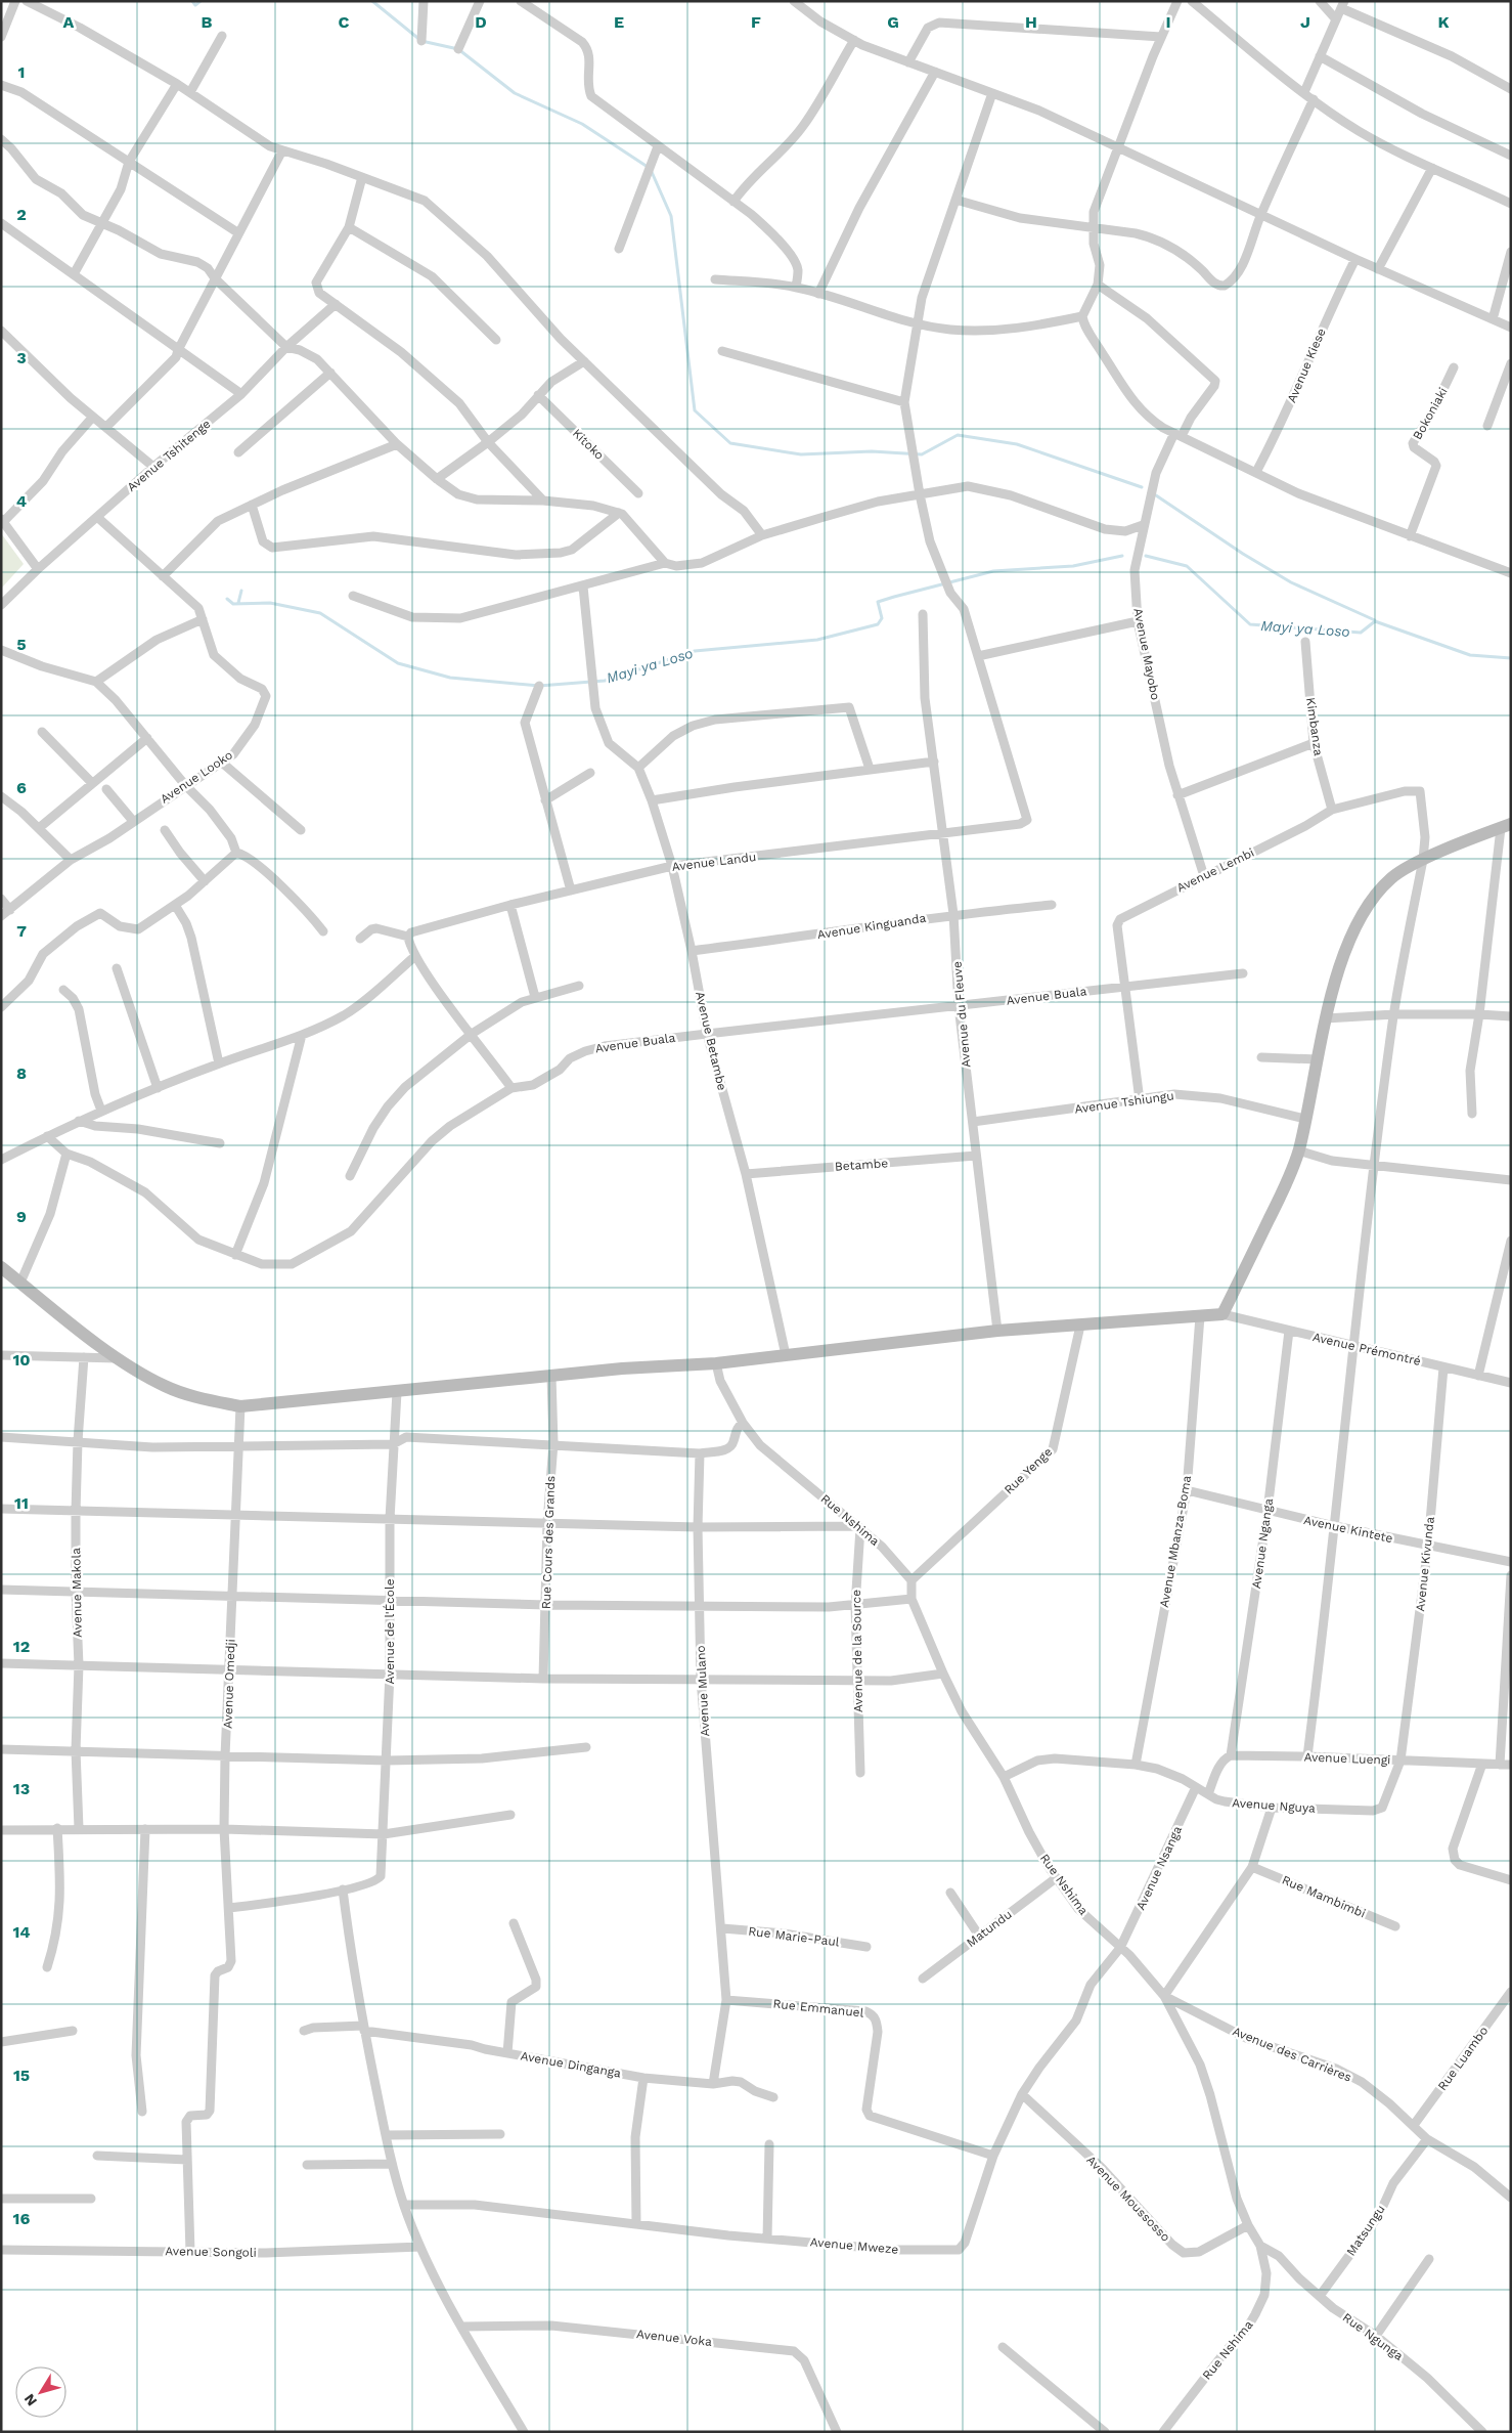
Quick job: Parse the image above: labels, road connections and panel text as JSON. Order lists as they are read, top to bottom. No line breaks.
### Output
{"streets":{"street":["Avenue Kiese","Bokoniaki","Kitoko","Avenue Tshitenge","Avenue Mayobo","Kimbanza","Avenue Looko","Avenue Landu","Avenue Lembi","Avenue Kinguanda","Avenue Buala","Avenue du Fleuve","Avenue Betambe","Avenue Tshiungu","Betambe","Avenue Prémontré","Rue Yenge","Rue Nshima","Avenue Kintete","Avenue Mbanza-Boma","Rue Cours des Grands","Avenue Nganga","Avenue Kivunda","Avenue Makola","Avenue de l'École","Avenue de la Source","Avenue Omedji","Avenue Mulano","Avenue Luengi","Avenue Nguya","Avenue Nsanga","Rue Mambimbi","Matundu","Rue Marie-Paul","Rue Emmanuel","Avenue des Carrières","Rue Luambo","Avenue Dinganga","Avenue Moussosso","Matsungu","Avenue Mweze","Avenue Songoli","Rue Ngunga","Avenue Voka"]},"crossings":[["Avenue Tshitenge","Avenue Looko"],["Avenue Mayobo","Avenue Lembi"],["Kimbanza","Avenue Lembi"],["Avenue Landu","Avenue du Fleuve"],["Avenue Landu","Avenue Betambe"],["Avenue Lembi","Avenue Buala"],["Avenue Lembi","Avenue Tshiungu"],["Avenue Kinguanda","Avenue du Fleuve"],["Avenue Kinguanda","Avenue Betambe"],["Avenue Buala","Avenue du Fleuve"],["Avenue Buala","Avenue Betambe"],["Avenue du Fleuve","Avenue Tshiungu"],["Avenue du Fleuve","Betambe"],["Avenue Betambe","Betambe"],["Avenue Prémontré","Avenue Nganga"],["Avenue Prémontré","Avenue Kivunda"],["Rue Yenge","Rue Nshima"],["Rue Nshima","Avenue de la Source"],["Rue Nshima","Avenue Nguya"],["Rue Nshima","Avenue Nsanga"],["Rue Nshima","Matundu"],["Rue Nshima","Avenue des Carrières"],["Rue Nshima","Avenue Moussosso"],["Rue Nshima","Avenue Mweze"],["Rue Nshima","Rue Ngunga"],["Avenue Kintete","Avenue Mbanza-Boma"],["Avenue Kintete","Avenue Nganga"],["Avenue Kintete","Avenue Kivunda"],["Avenue Mbanza-Boma","Avenue Nguya"],["Avenue Nganga","Avenue Luengi"],["Avenue Kivunda","Avenue Luengi"],["Avenue Kivunda","Avenue Nguya"],["Avenue Mulano","Rue Marie-Paul"],["Avenue Luengi","Avenue Nguya"],["Avenue Nguya","Avenue Nsanga"],["Avenue Nsanga","Avenue Mweze"],["Rue Emmanuel","Avenue Mweze"],["Avenue des Carrières","Rue Luambo"],["Avenue des Carrières","Matsungu"],["Avenue Moussosso","Avenue Mweze"],["Matsungu","Rue Ngunga"]],"water":["Mayi ya Loso"],"north":"bottom left","grid":{"columns":["A","B","C","D","E","F","G","H","I","J","K"],"rows":["1","2","3","4","5","6","7","8","9","10","11","12","13","14","15","16"]}}
